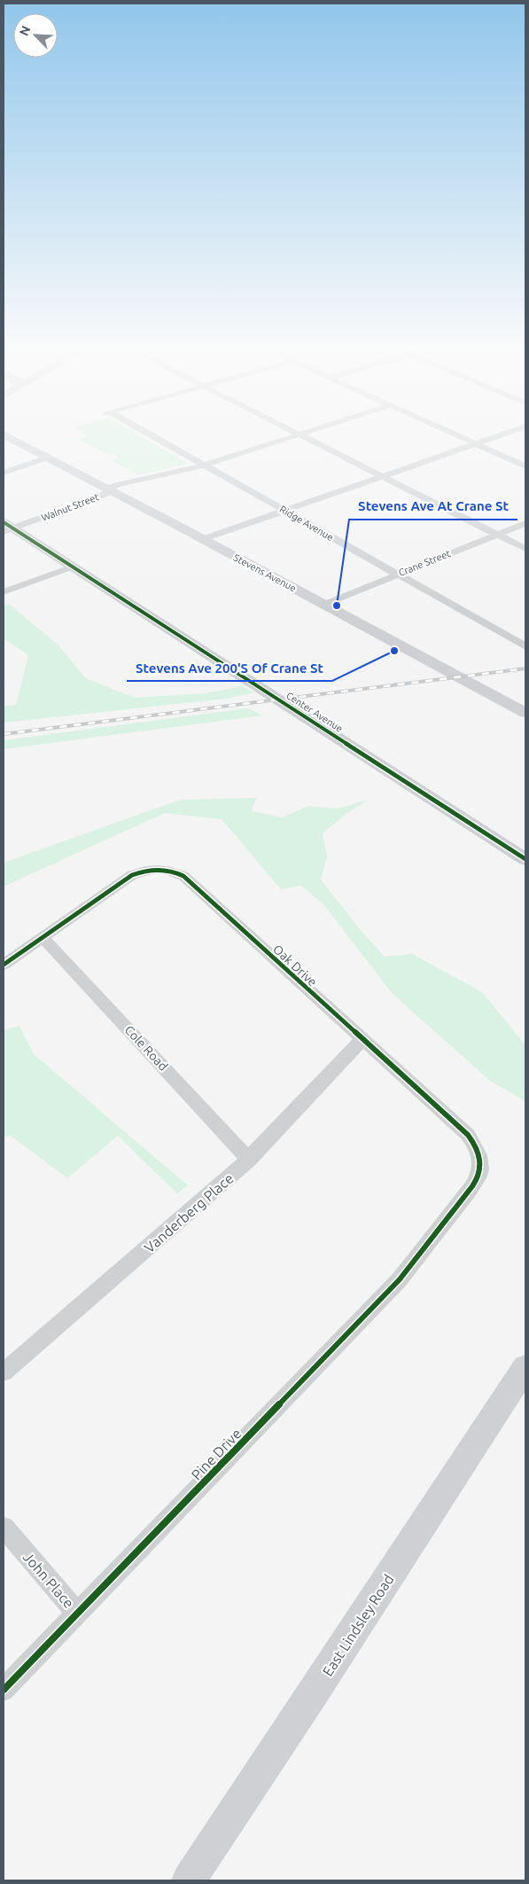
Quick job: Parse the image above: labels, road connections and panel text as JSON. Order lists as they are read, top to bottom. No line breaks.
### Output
{"streets":{"main road":["Stevens Avenue","Center Avenue","East Lindsley Road"],"street":["Walnut Street","Ridge Avenue","Crane Street","Oak Drive","Cole Road","Vanderberg Place","Pine Drive","John Place"]},"crossings":[["Walnut Street","Ridge Avenue"],["Walnut Street","Stevens Avenue"],["Walnut Street","Center Avenue"],["Ridge Avenue","Crane Street"],["Crane Street","Stevens Avenue"],["Oak Drive","Cole Road"],["Oak Drive","Vanderberg Place"],["Oak Drive","Pine Drive"],["Cole Road","Vanderberg Place"],["Pine Drive","John Place"]],"places":["Stevens Ave At Crane St","Stevens Ave 200'S Of Crane St"],"north":"top left"}
